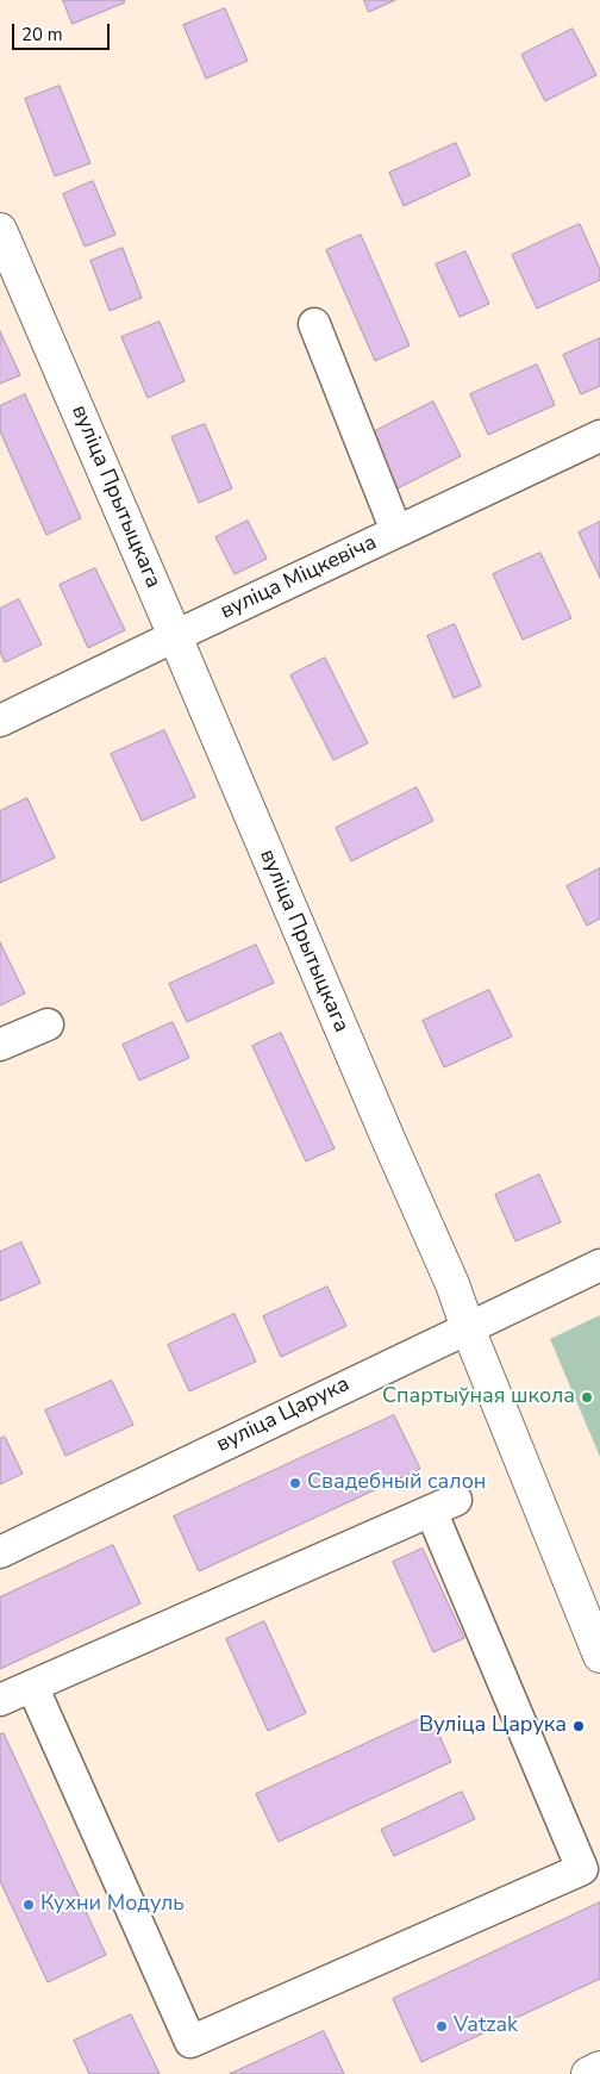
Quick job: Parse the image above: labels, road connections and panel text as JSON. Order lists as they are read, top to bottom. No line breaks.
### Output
{"streets":{"main road":["вуліца Прытыцкага"],"street":["вуліца Міцкевіча","вуліца Царука"]},"crossings":[["вуліца Прытыцкага","вуліца Міцкевіча"],["вуліца Прытыцкага","вуліца Царука"]],"places":["Спартыўная школа","Свадебный салон","Вуліца Царука","Кухни Модуль","Vatzak"],"scale_bar":"20 m"}
